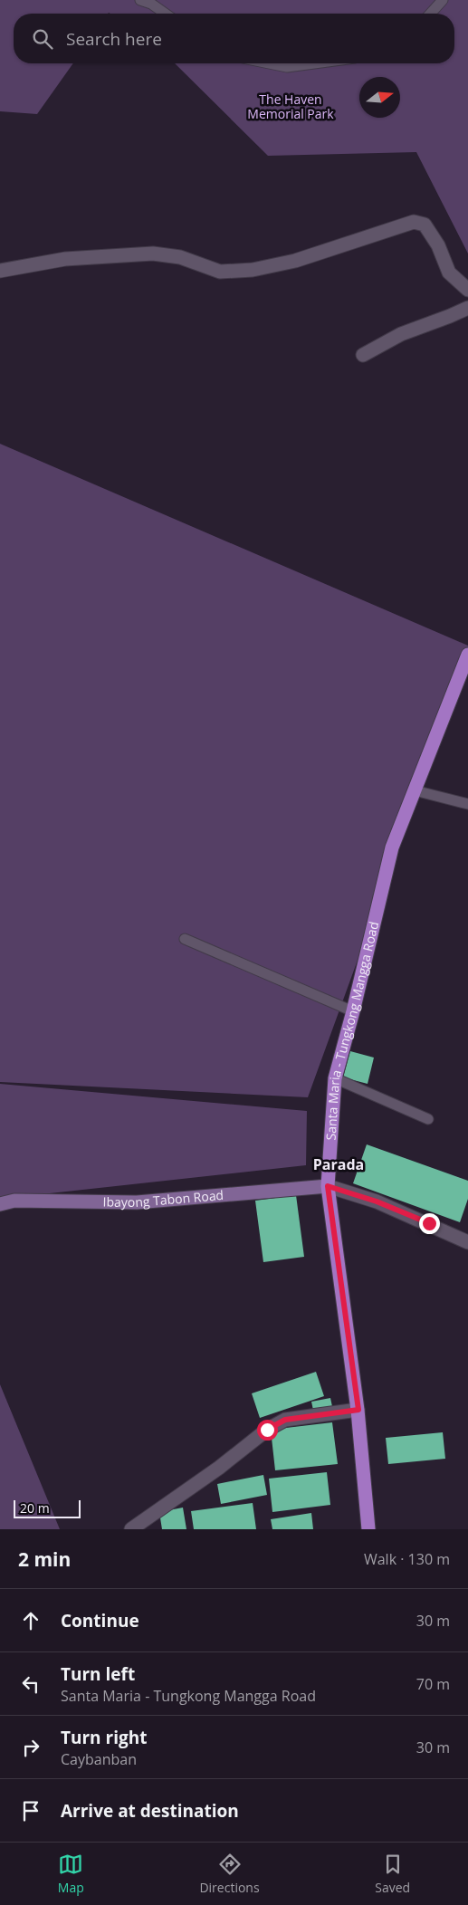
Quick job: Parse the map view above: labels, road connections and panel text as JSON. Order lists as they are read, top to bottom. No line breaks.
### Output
{"streets":{"main road":["Santa Maria - Tungkong Mangga Road"],"street":["Ibayong Tabon Road"]},"crossings":[["Santa Maria - Tungkong Mangga Road","Ibayong Tabon Road"]],"districts":["Parada"],"parks":["The Haven Memorial Park"],"scale_bar":"20 m","north":"right","page":{"search":"Search here","scale":"20 m","heading":["2 min","Walk · 130 m"],"list":[["Continue","30 m"],["Turn left","Santa Maria - Tungkong Mangga Road","70 m"],["Turn right","Caybanban","30 m"],"Arrive at destination"],"nav":["Map","Directions","Saved"]}}
